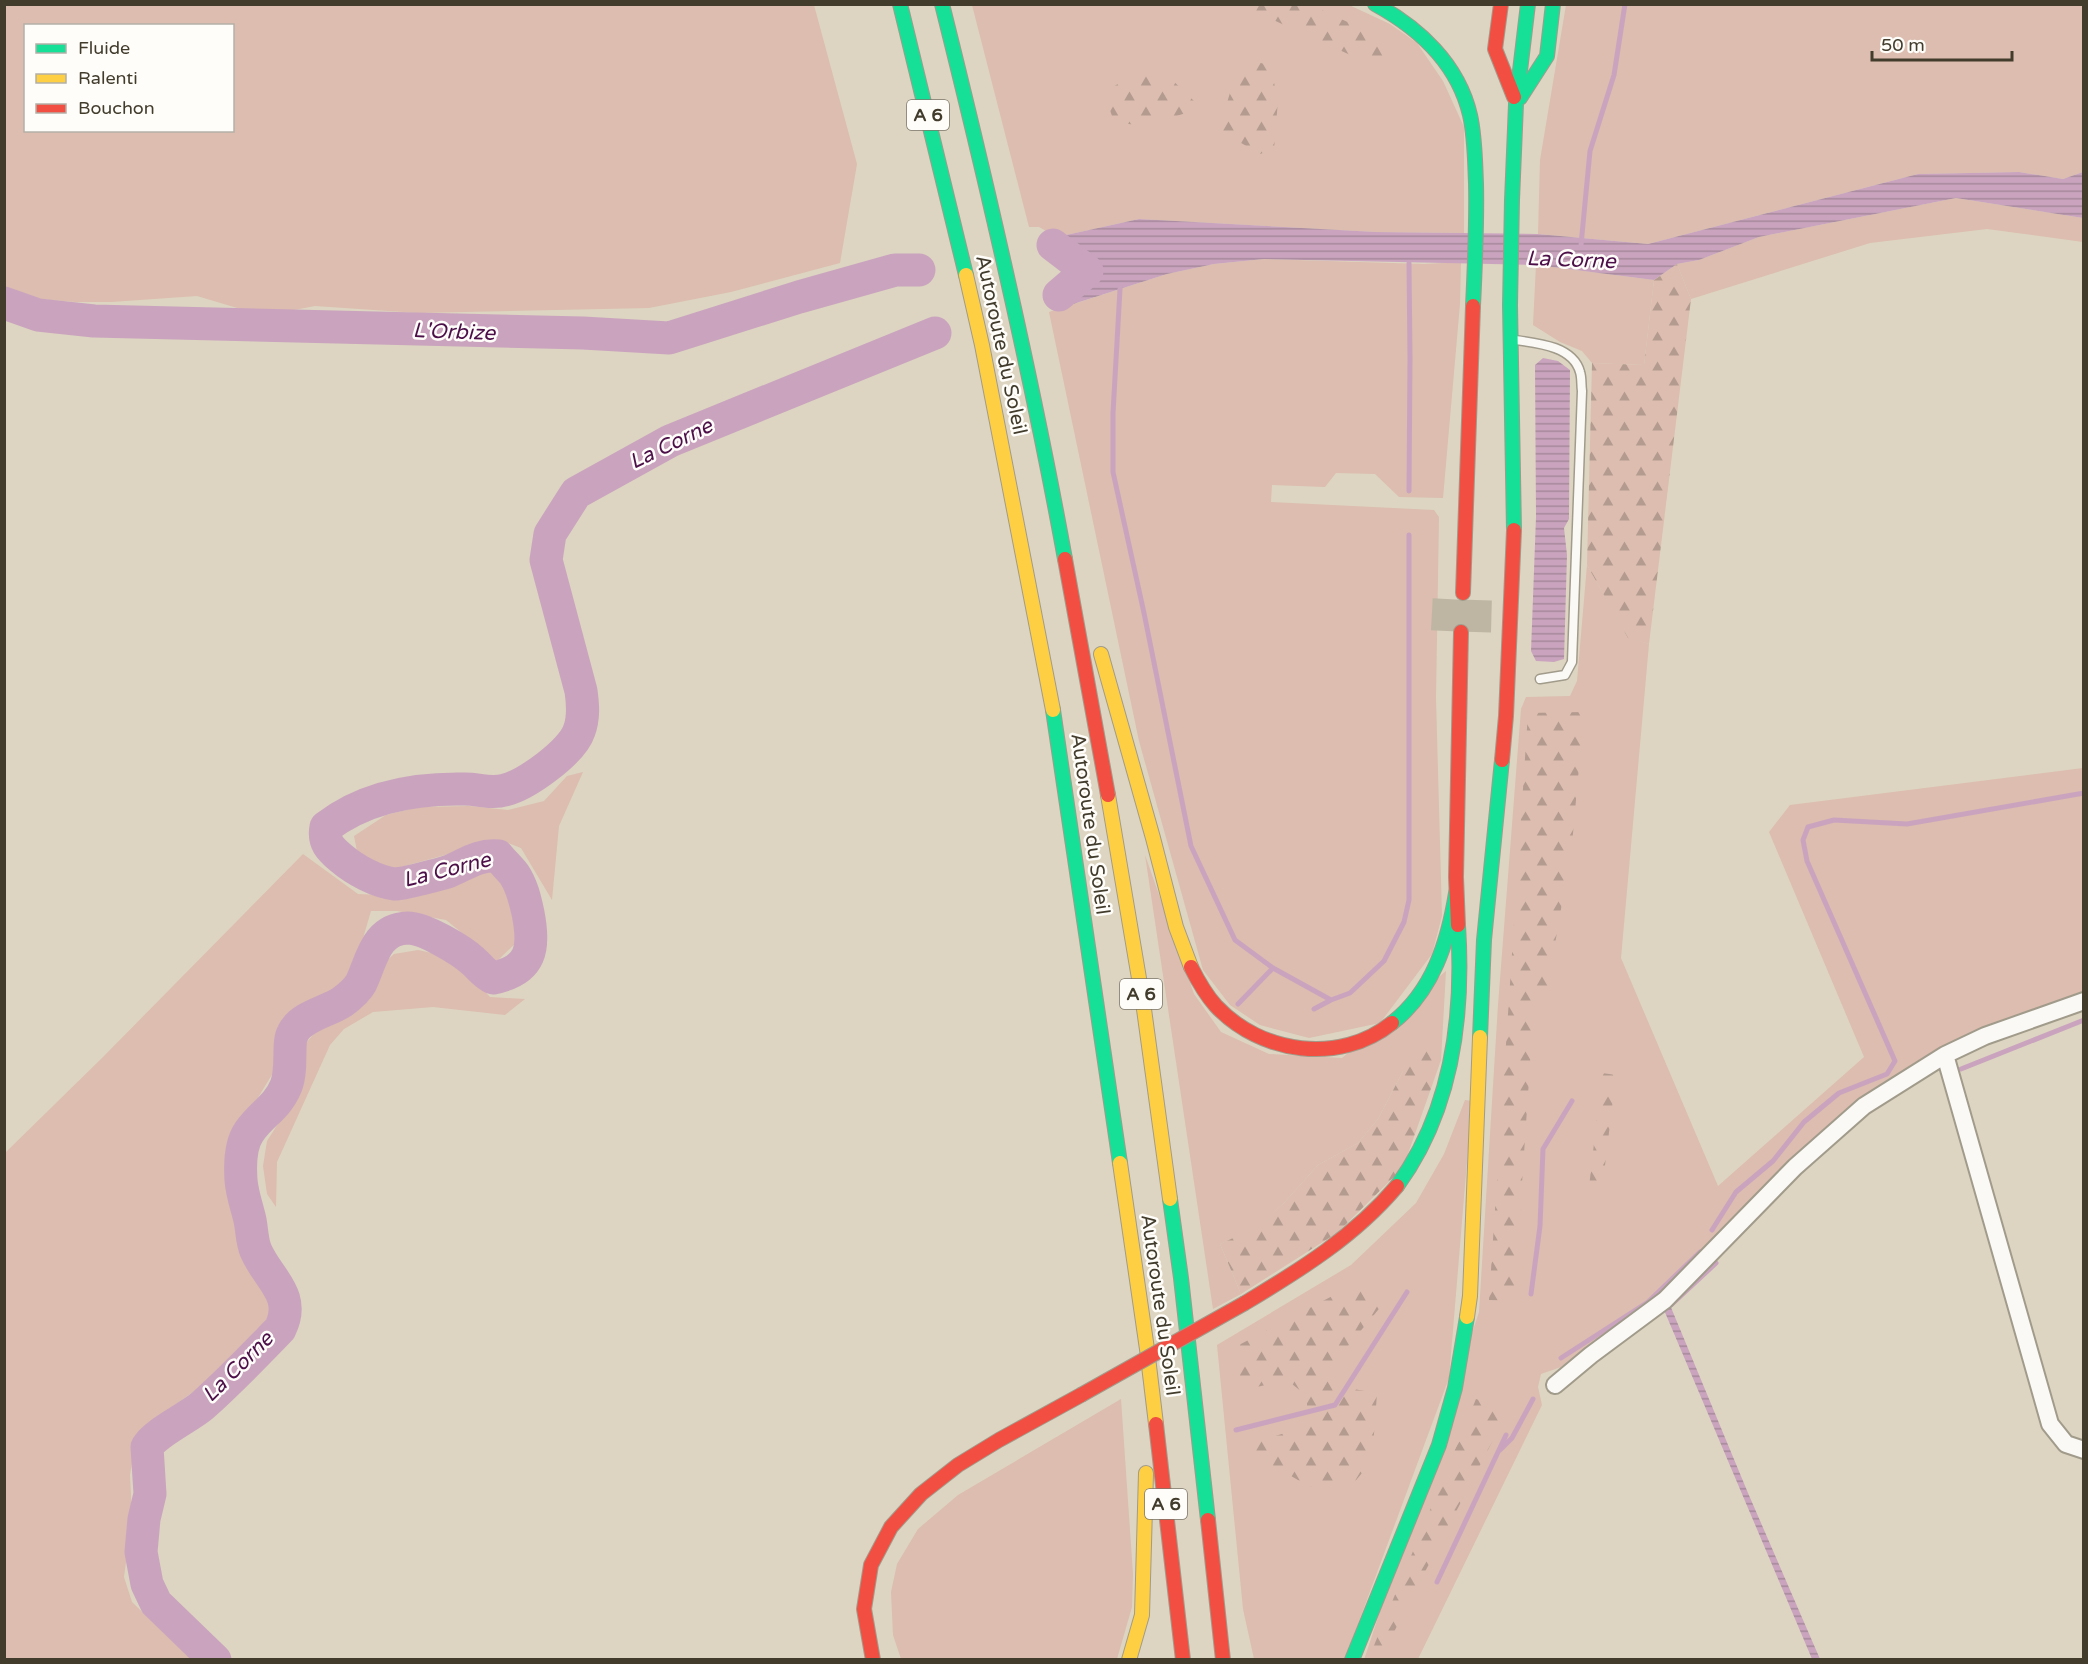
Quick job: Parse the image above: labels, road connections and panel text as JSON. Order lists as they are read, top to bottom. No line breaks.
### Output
{"streets":{"highway":["A 6","Autoroute du Soleil"]},"water":["La Corne","L'Orbize"],"legend":["Fluide","Ralenti","Bouchon"],"scale_bar":"50 m"}
